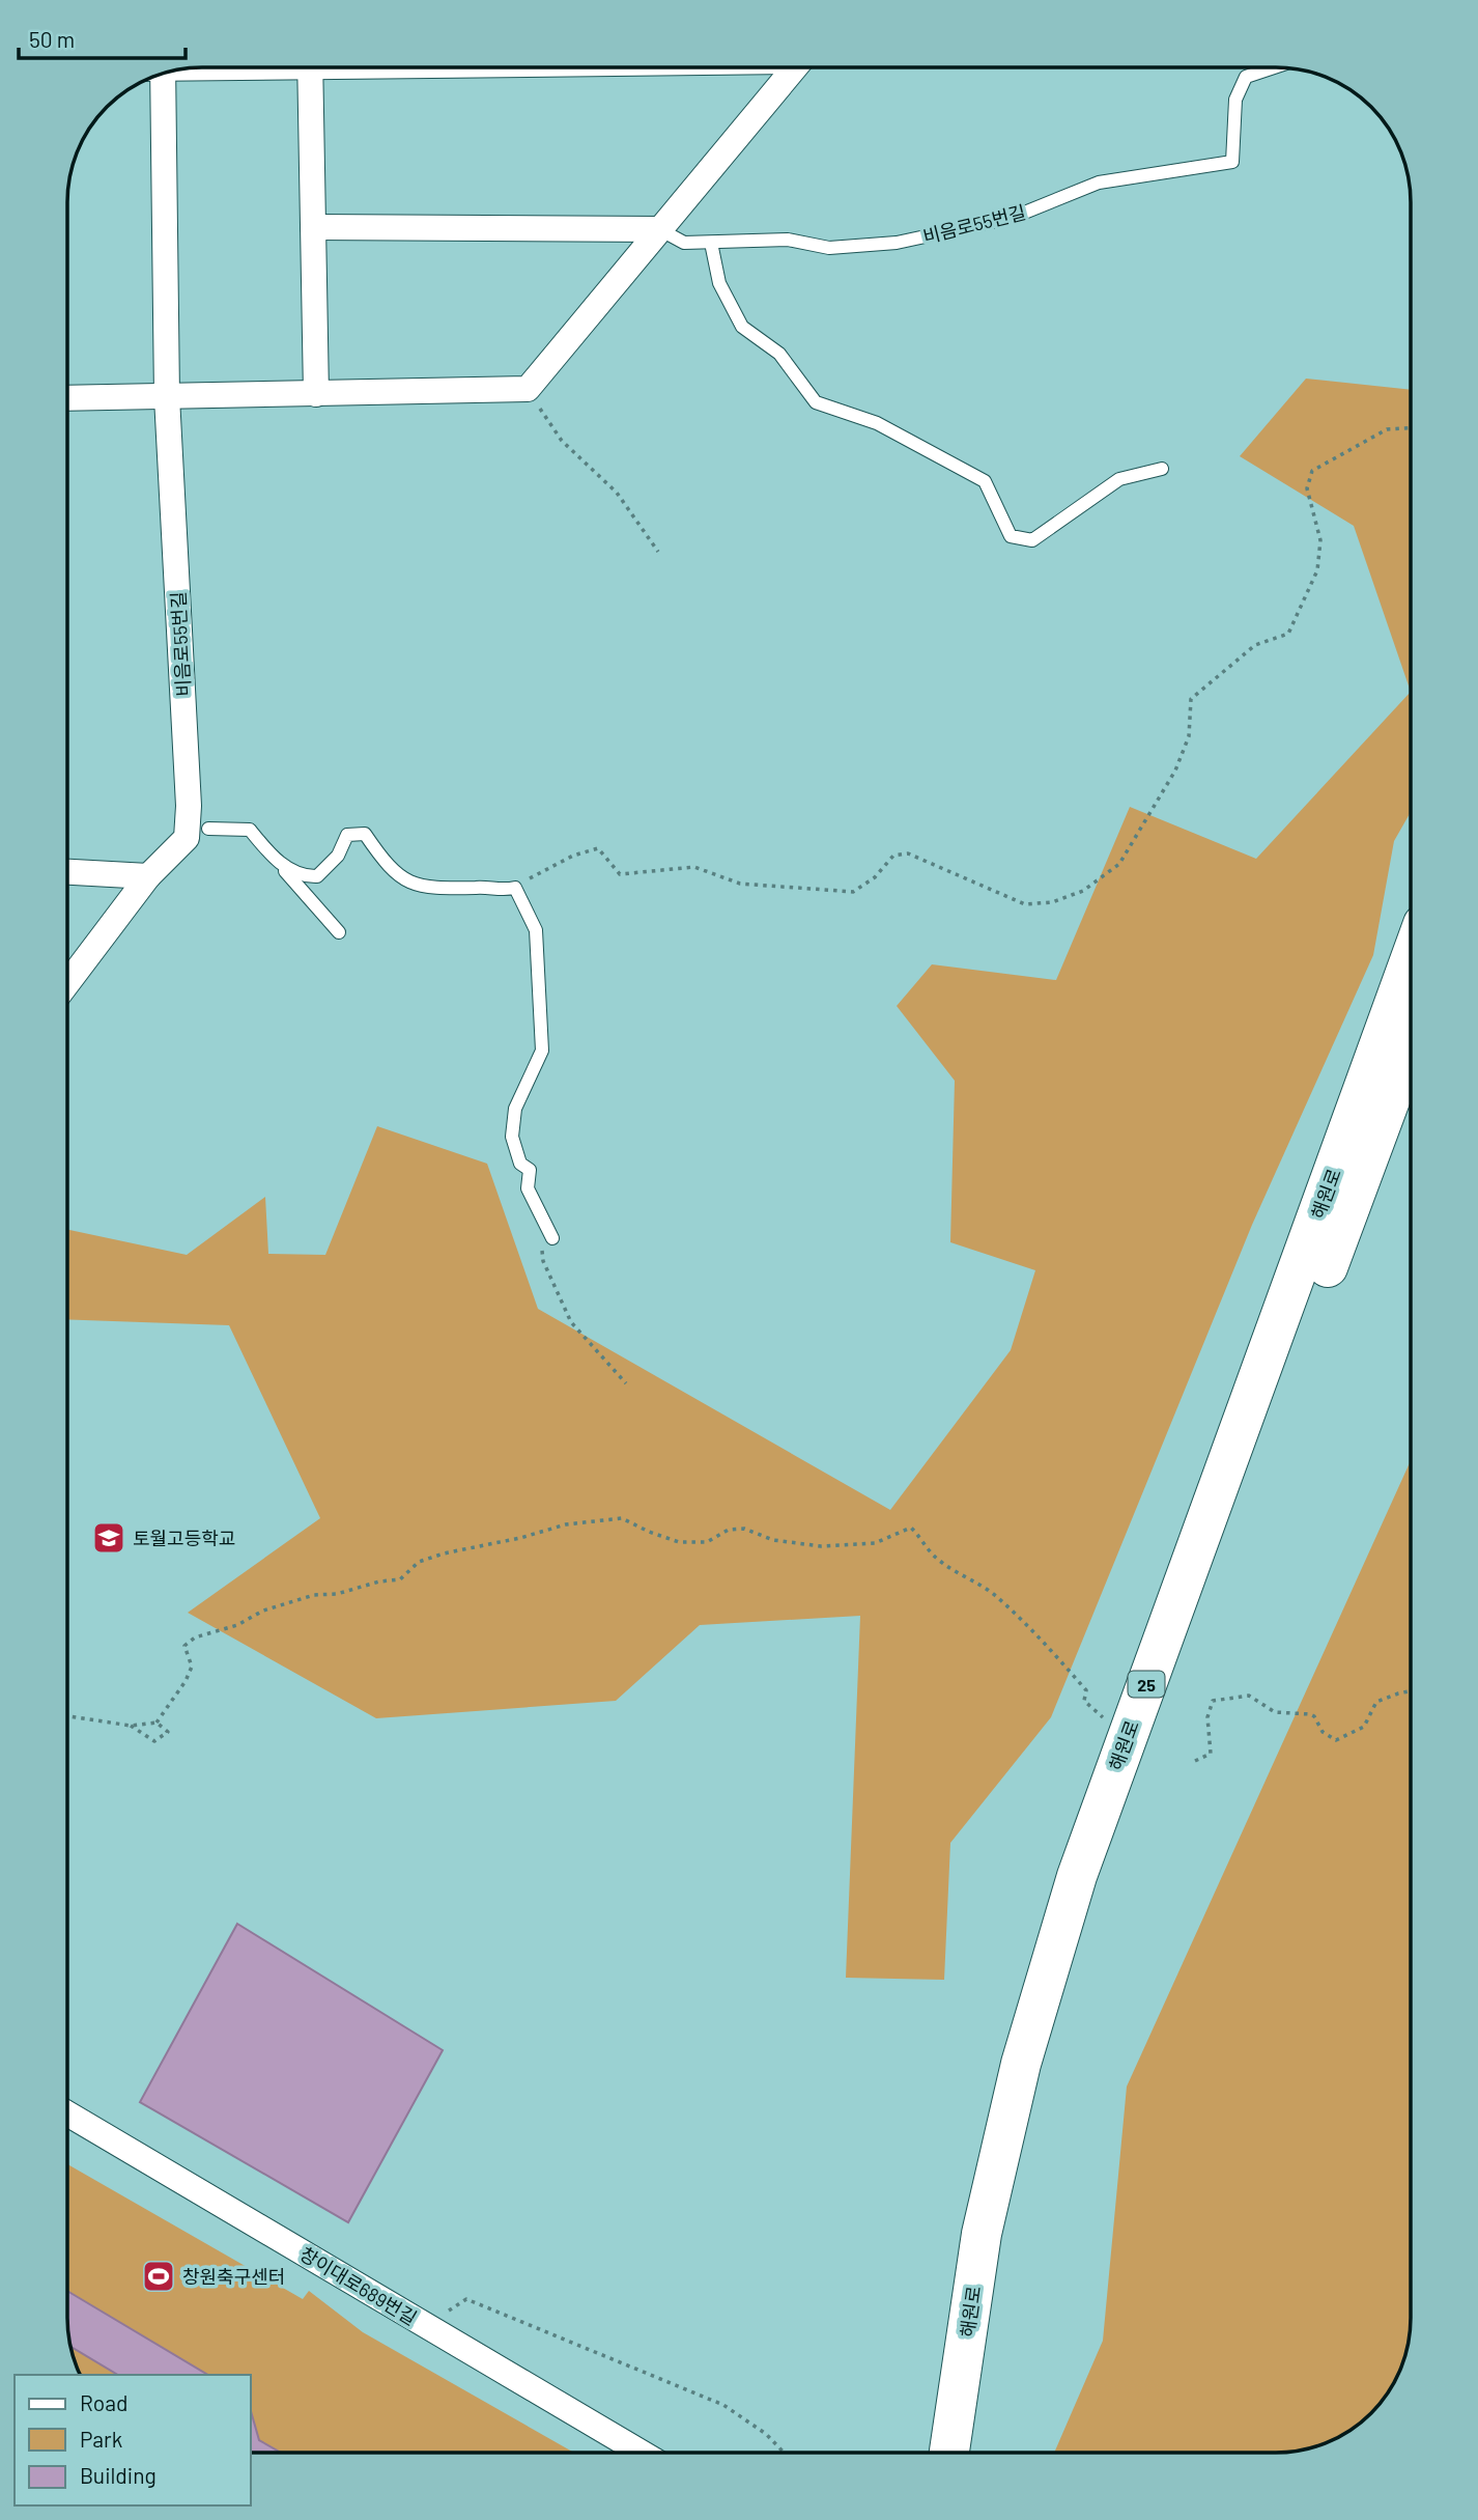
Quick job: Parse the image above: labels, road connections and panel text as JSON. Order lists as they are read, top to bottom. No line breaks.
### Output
{"streets":{"highway":["해원로","25"],"street":["비음로55번길","창이대로689번길"]},"places":{"school or university":["토월고등학교"],"sports":["창원축구센터"]},"legend":["Road","Park","Building"],"scale_bar":"50 m"}
